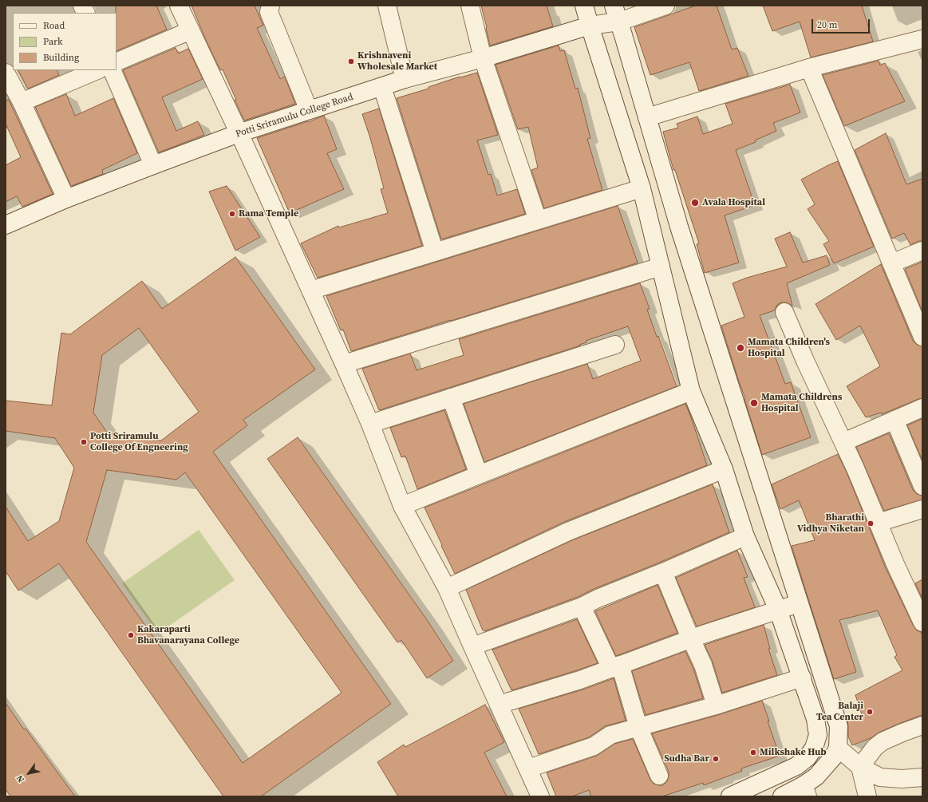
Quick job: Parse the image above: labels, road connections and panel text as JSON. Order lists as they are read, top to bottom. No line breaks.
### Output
{"streets":{"street":["Potti Sriramulu College Road"]},"places":["Krishnaveni Wholesale Market","Avala Hospital","Rama Temple","Mamata Children's Hospital","Mamata Childrens Hospital","Potti Sriramulu College Of Engneering","Bharathi Vidhya Niketan","Kakaraparti Bhavanarayana College","Balaji Tea Center","Milkshake Hub","Sudha Bar"],"legend":["Road","Park","Building"],"scale_bar":"20 m","north":"bottom left"}
